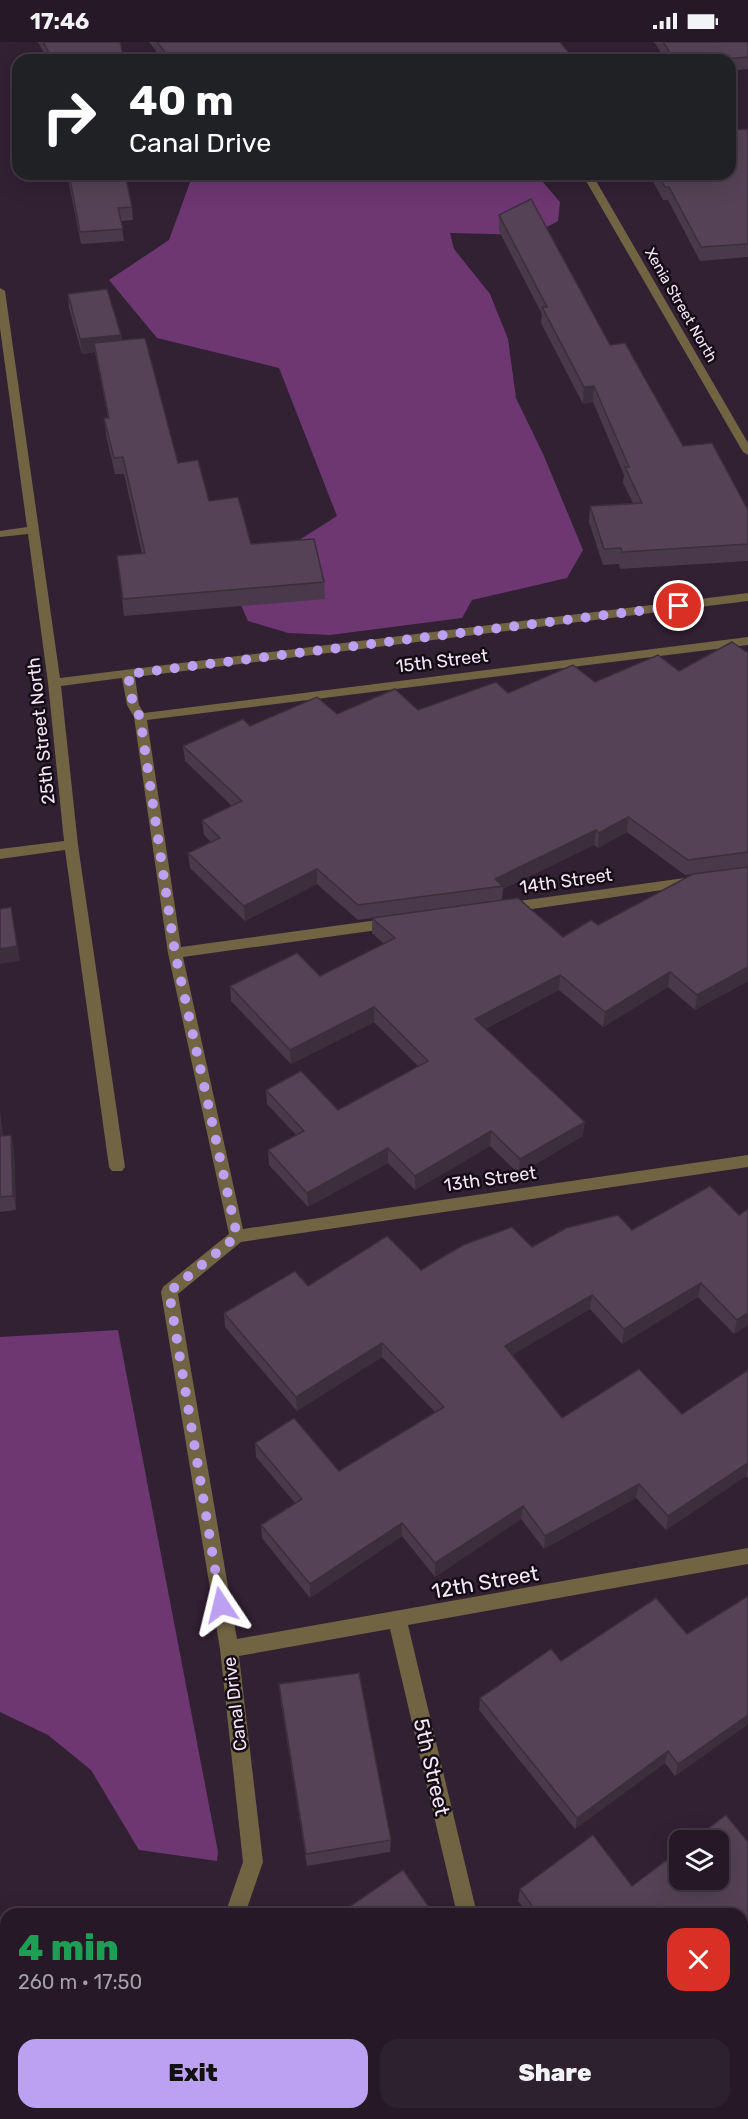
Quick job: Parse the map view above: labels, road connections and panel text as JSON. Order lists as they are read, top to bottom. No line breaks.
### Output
{"streets":{"street":["Xenia Street North","15th Street","25th Street North","14th Street","13th Street","12th Street","Canal Drive","5th Street"]},"crossings":[["13th Street","Canal Drive"],["12th Street","Canal Drive"],["12th Street","5th Street"]],"page":{"status":"17:46","turn":["40 m","Canal Drive"],"heading":["4 min","260 m · 17:50"],"buttons":["Exit","Share"]}}
